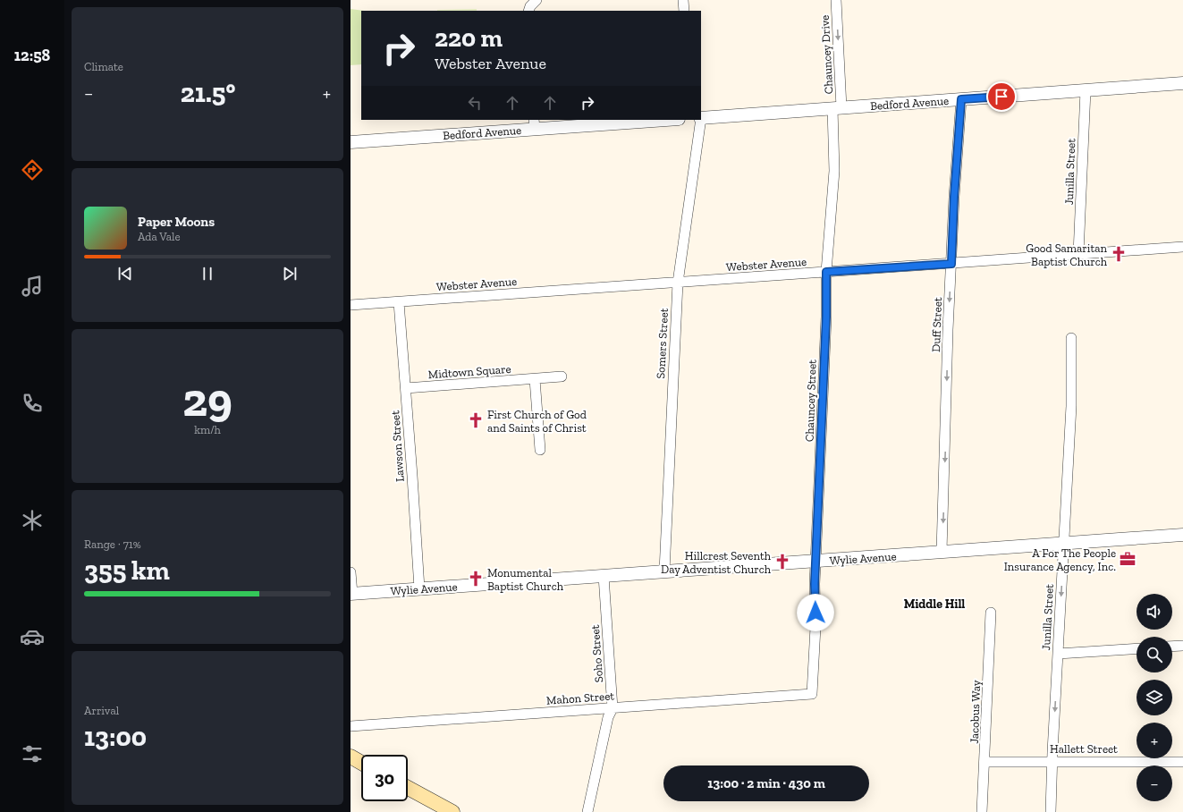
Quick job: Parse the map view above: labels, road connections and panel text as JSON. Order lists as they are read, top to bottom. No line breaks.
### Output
{"streets":{"street":["Chauncey Drive","Bedford Avenue","Junilla Street","Webster Avenue","Duff Street","Somers Street","Midtown Square","Chauncey Street","Lawson Street","Wylie Avenue","Soho Street","Mahon Street","Jacobus Way","Hallett Street"]},"crossings":[["Chauncey Drive","Bedford Avenue"],["Chauncey Drive","Chauncey Street"],["Bedford Avenue","Junilla Street"],["Bedford Avenue","Duff Street"],["Bedford Avenue","Chauncey Street"],["Junilla Street","Webster Avenue"],["Junilla Street","Wylie Avenue"],["Junilla Street","Hallett Street"],["Webster Avenue","Duff Street"],["Webster Avenue","Somers Street"],["Webster Avenue","Chauncey Street"],["Webster Avenue","Lawson Street"],["Duff Street","Wylie Avenue"],["Somers Street","Wylie Avenue"],["Midtown Square","Lawson Street"],["Chauncey Street","Wylie Avenue"],["Chauncey Street","Mahon Street"],["Lawson Street","Wylie Avenue"],["Wylie Avenue","Soho Street"],["Soho Street","Mahon Street"],["Jacobus Way","Hallett Street"]],"one_way":["Chauncey Drive","Duff Street"],"districts":["Middle Hill"],"places":{"church":["Good Samaritan Baptist Church","First Church of God and Saints of Christ","Hillcrest Seventh Day Adventist Church","Monumental Baptist Church"],"office":["A For The People Insurance Agency, Inc."]},"page":{"tabs":"12:58","tile":["Climate",["29","km/h"],["Range · 71%","355 km"],["Arrival","13:00"]],"turn":["220 m","Webster Avenue"],"heat":["−","21.5°","+"],"song":["Paper Moons","Ada Vale"],"map_buttons":["+","−"],"limit":"30","trip":"13:00 · 2 min · 430 m"}}
